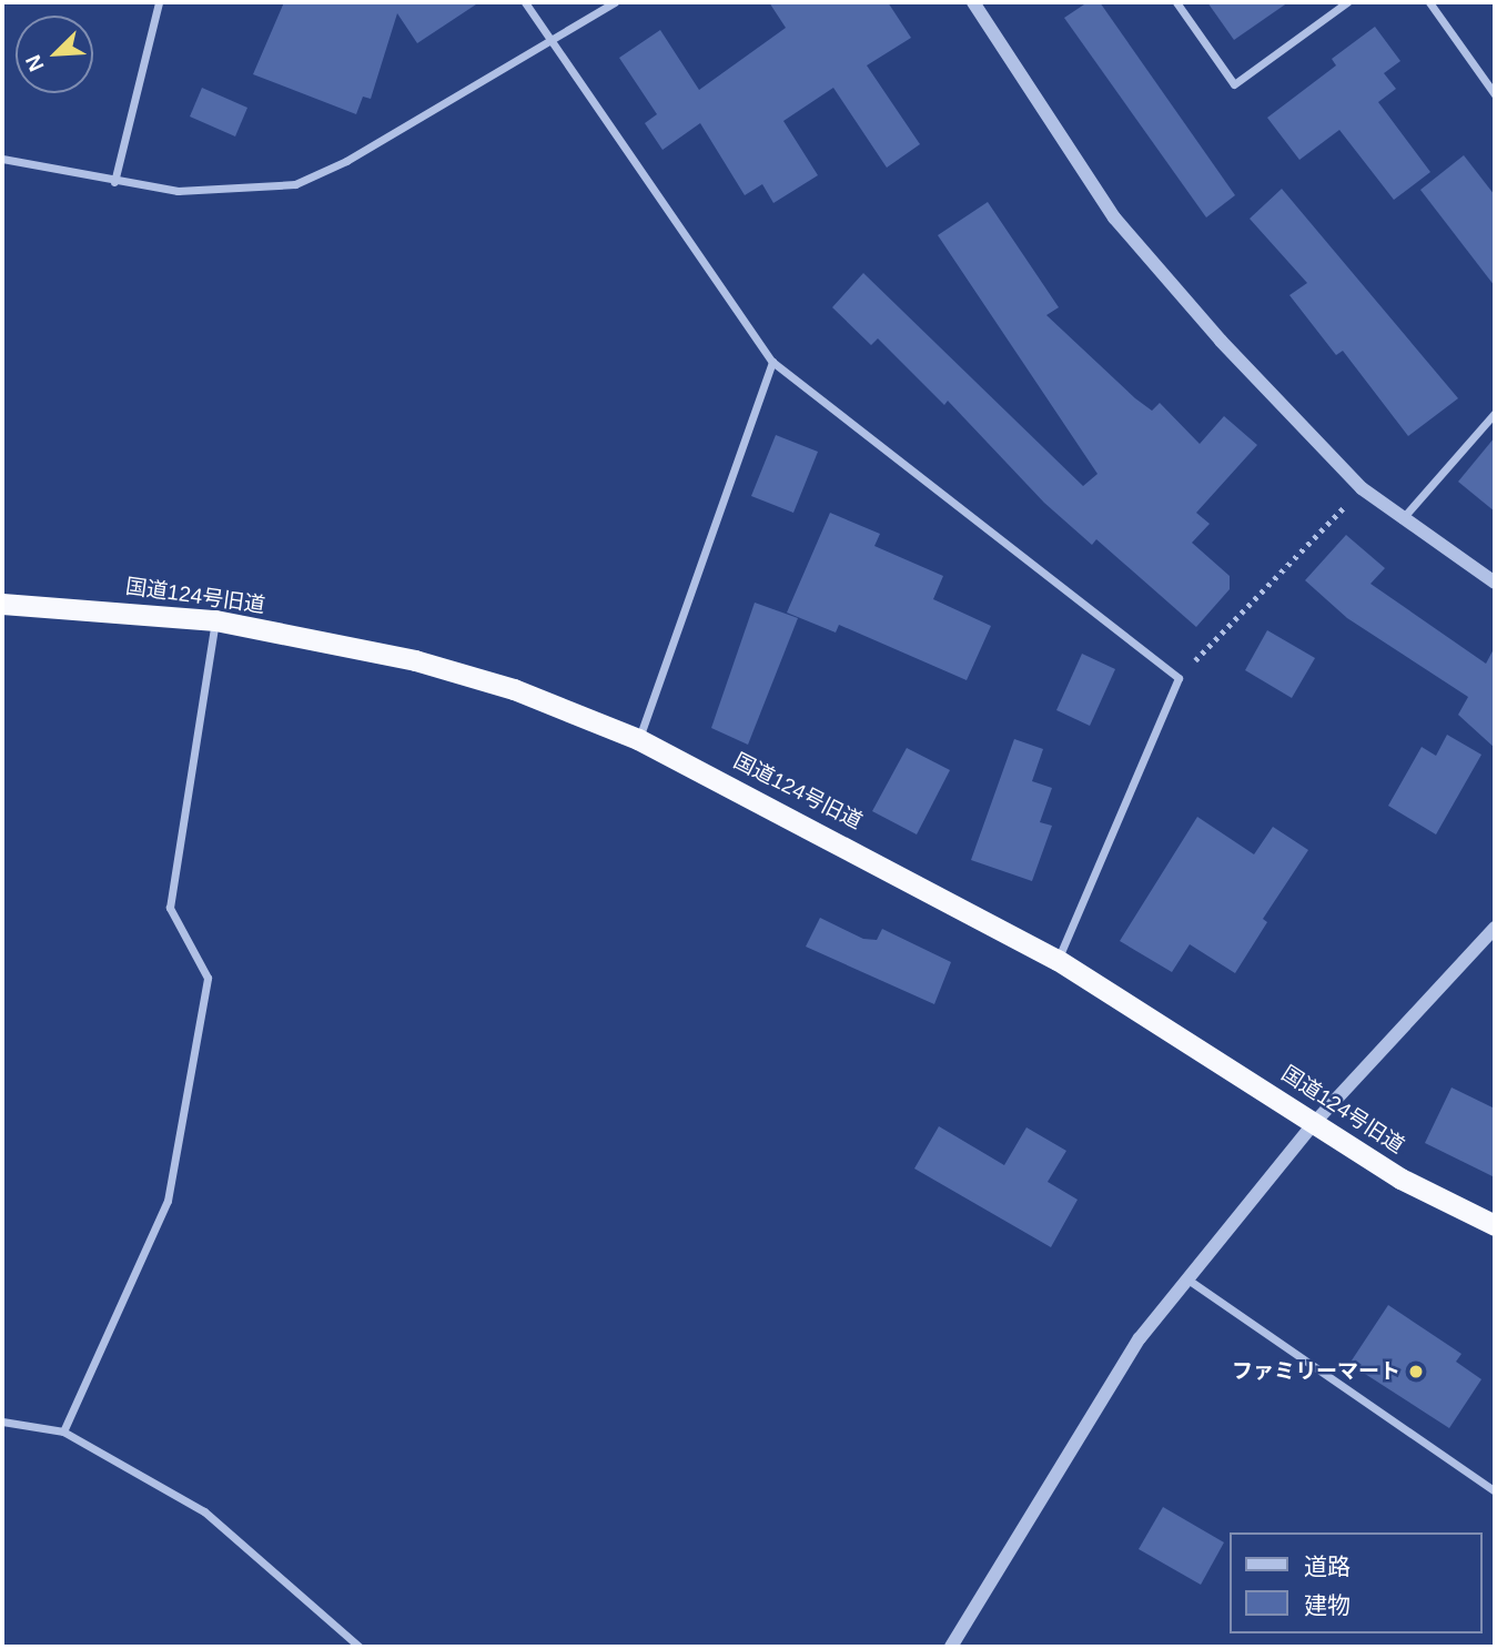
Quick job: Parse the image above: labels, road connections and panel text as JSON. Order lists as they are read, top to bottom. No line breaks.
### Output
{"streets":{"highway":["国道124号旧道"]},"places":["ファミリーマート"],"legend":["道路","建物"],"north":"bottom left"}
